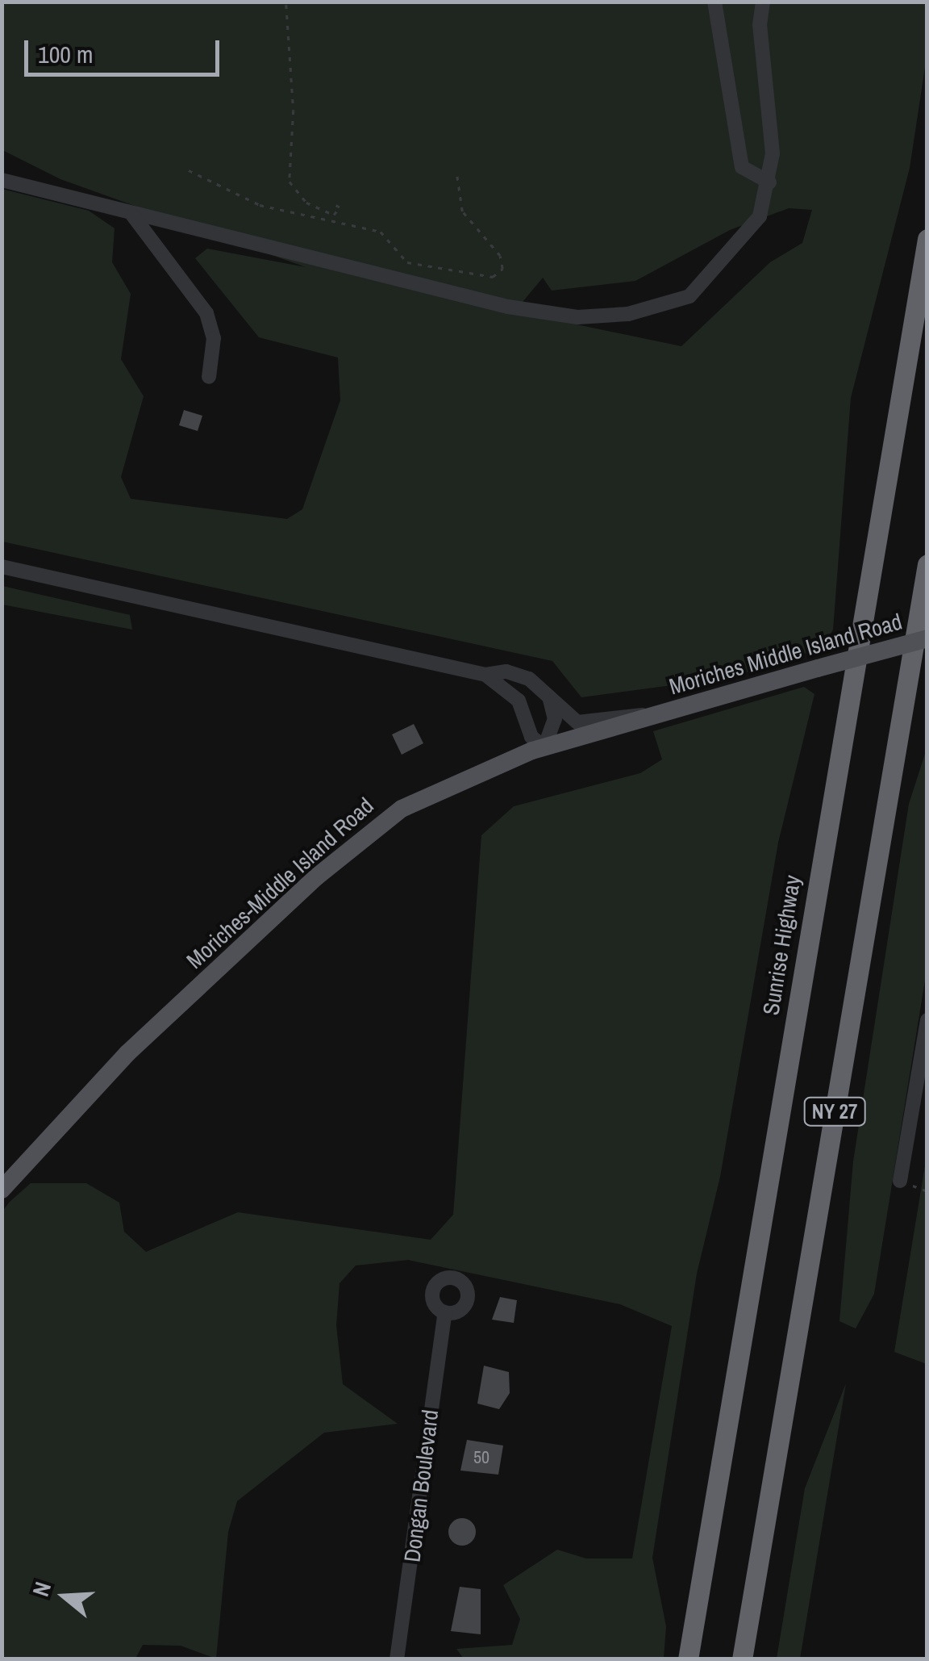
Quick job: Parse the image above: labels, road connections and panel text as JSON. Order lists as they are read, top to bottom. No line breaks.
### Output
{"streets":{"highway":["Sunrise Highway","NY 27"],"main road":["Moriches Middle Island Road","Moriches-Middle Island Road"],"street":["Dongan Boulevard"]},"crossings":[["Moriches Middle Island Road","Moriches-Middle Island Road"]],"house_numbers":["50"],"scale_bar":"100 m","north":"left"}
